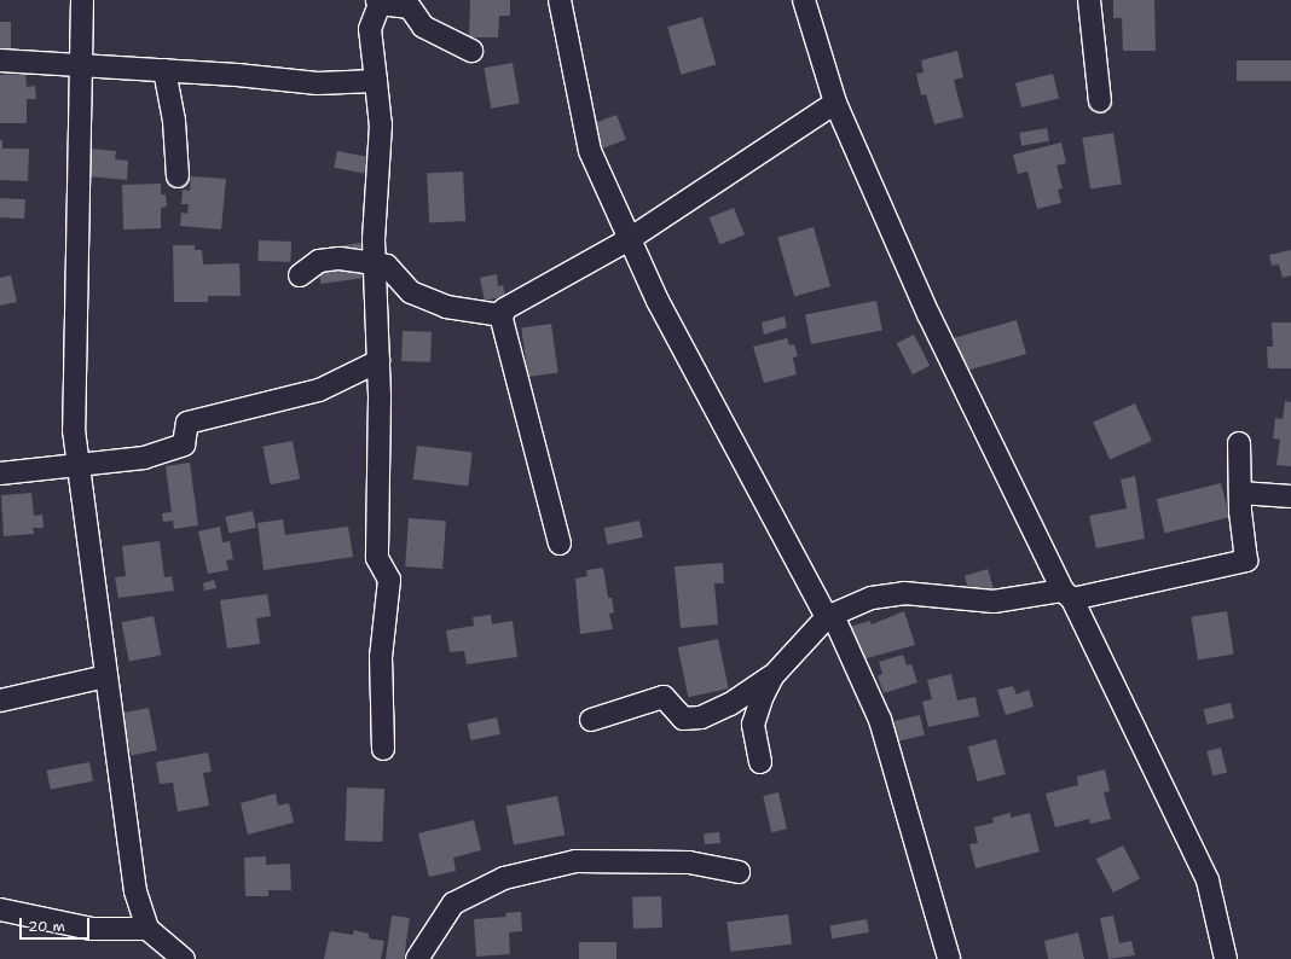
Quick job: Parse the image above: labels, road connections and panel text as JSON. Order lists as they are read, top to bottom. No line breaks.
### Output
{"scale_bar":"20 m"}
